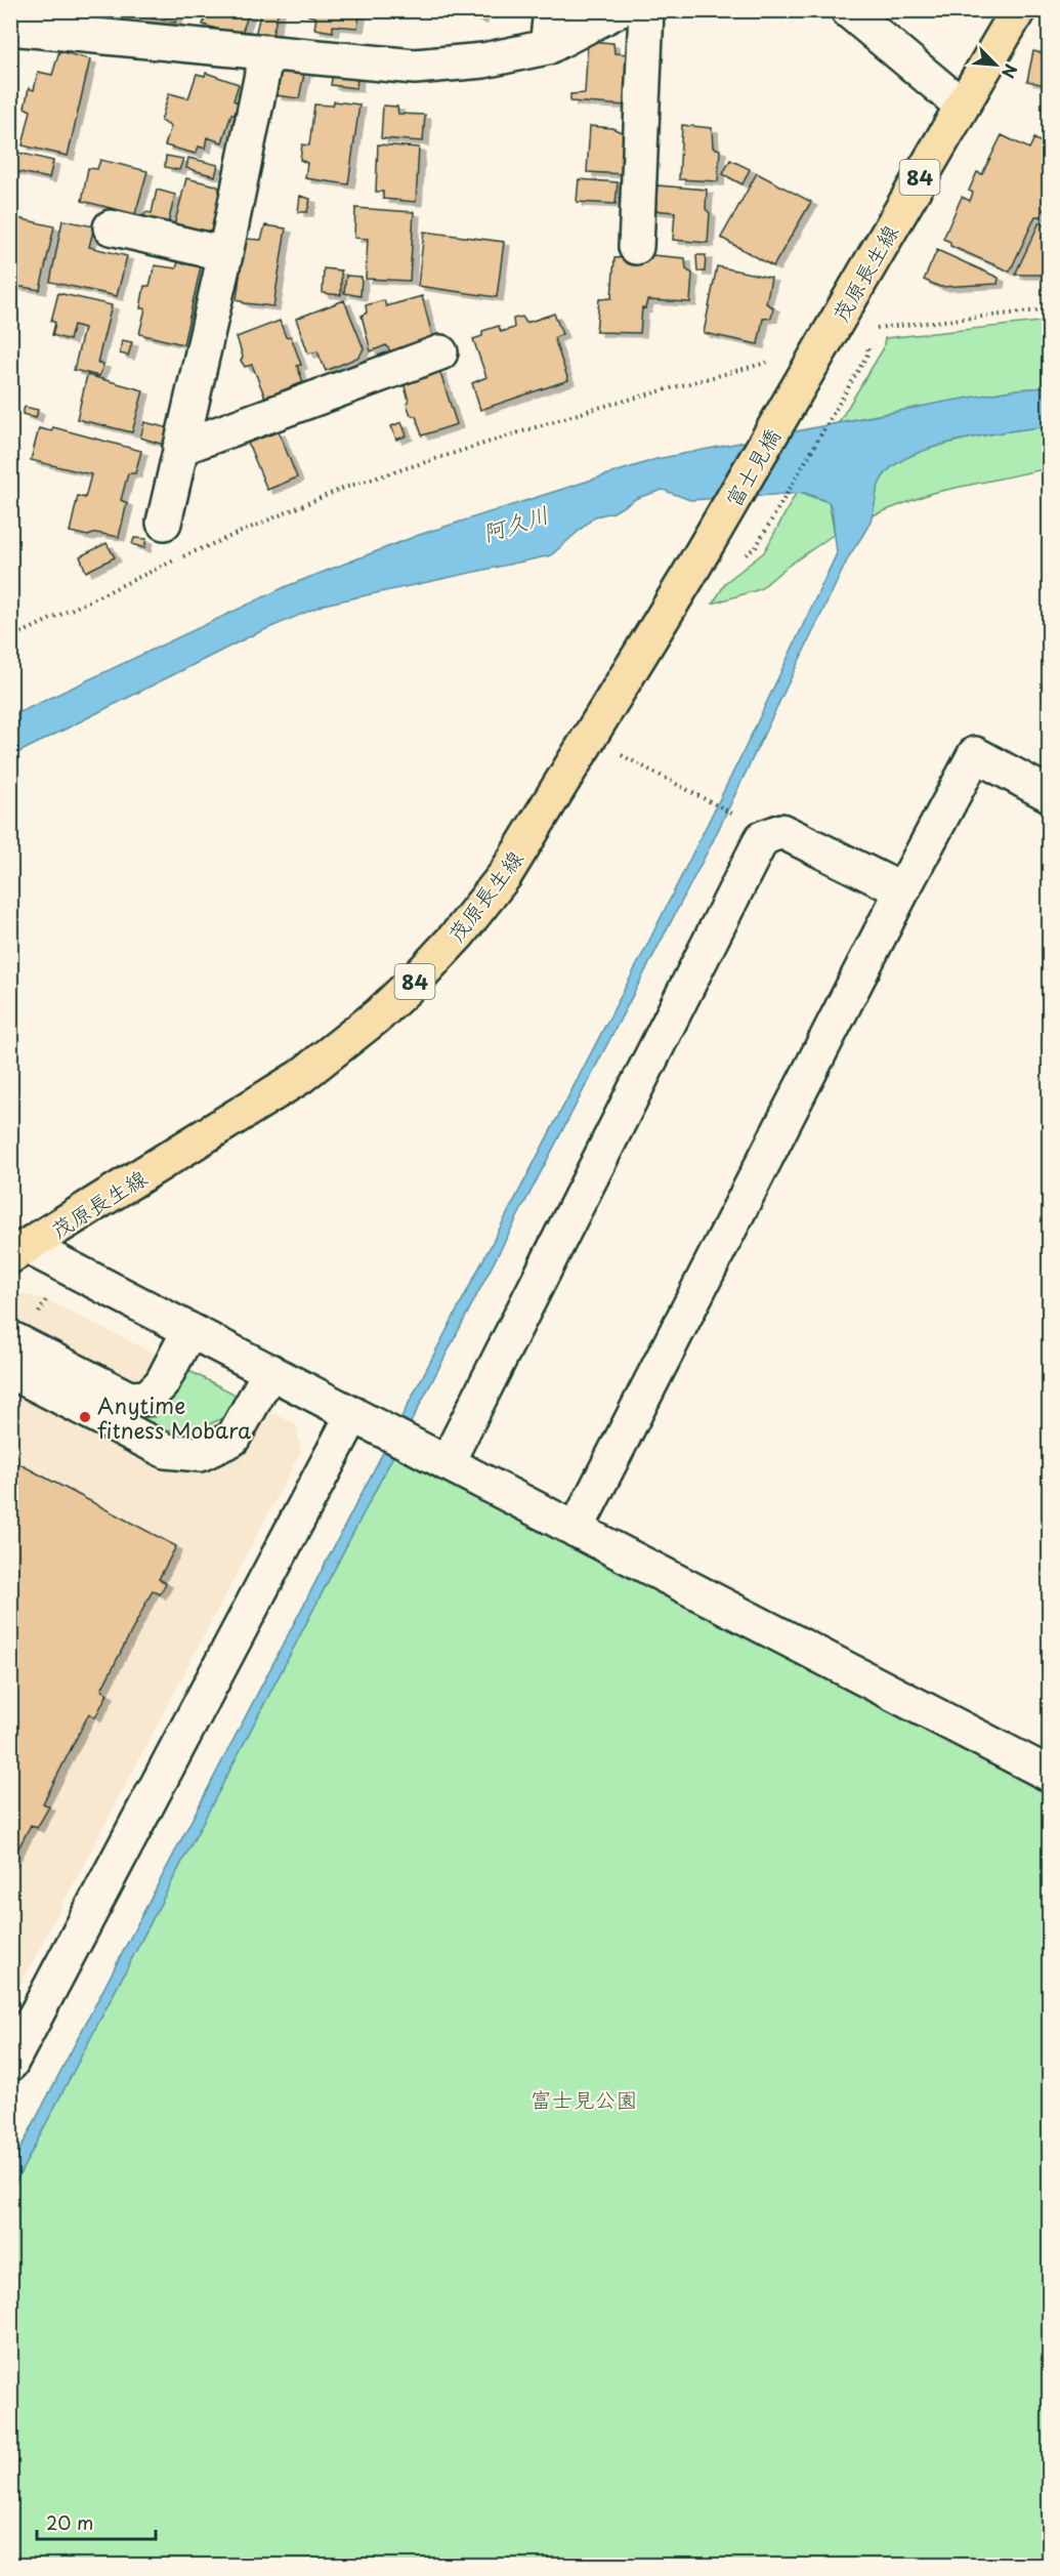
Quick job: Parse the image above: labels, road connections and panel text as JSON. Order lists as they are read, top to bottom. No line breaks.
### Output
{"streets":{"main road":["84","茂原長生線","富士見橋"]},"crossings":[["茂原長生線","富士見橋"]],"water":["阿久川"],"parks":["富士見公園"],"places":["Anytime fitness Mobara"],"scale_bar":"20 m","north":"bottom right"}
